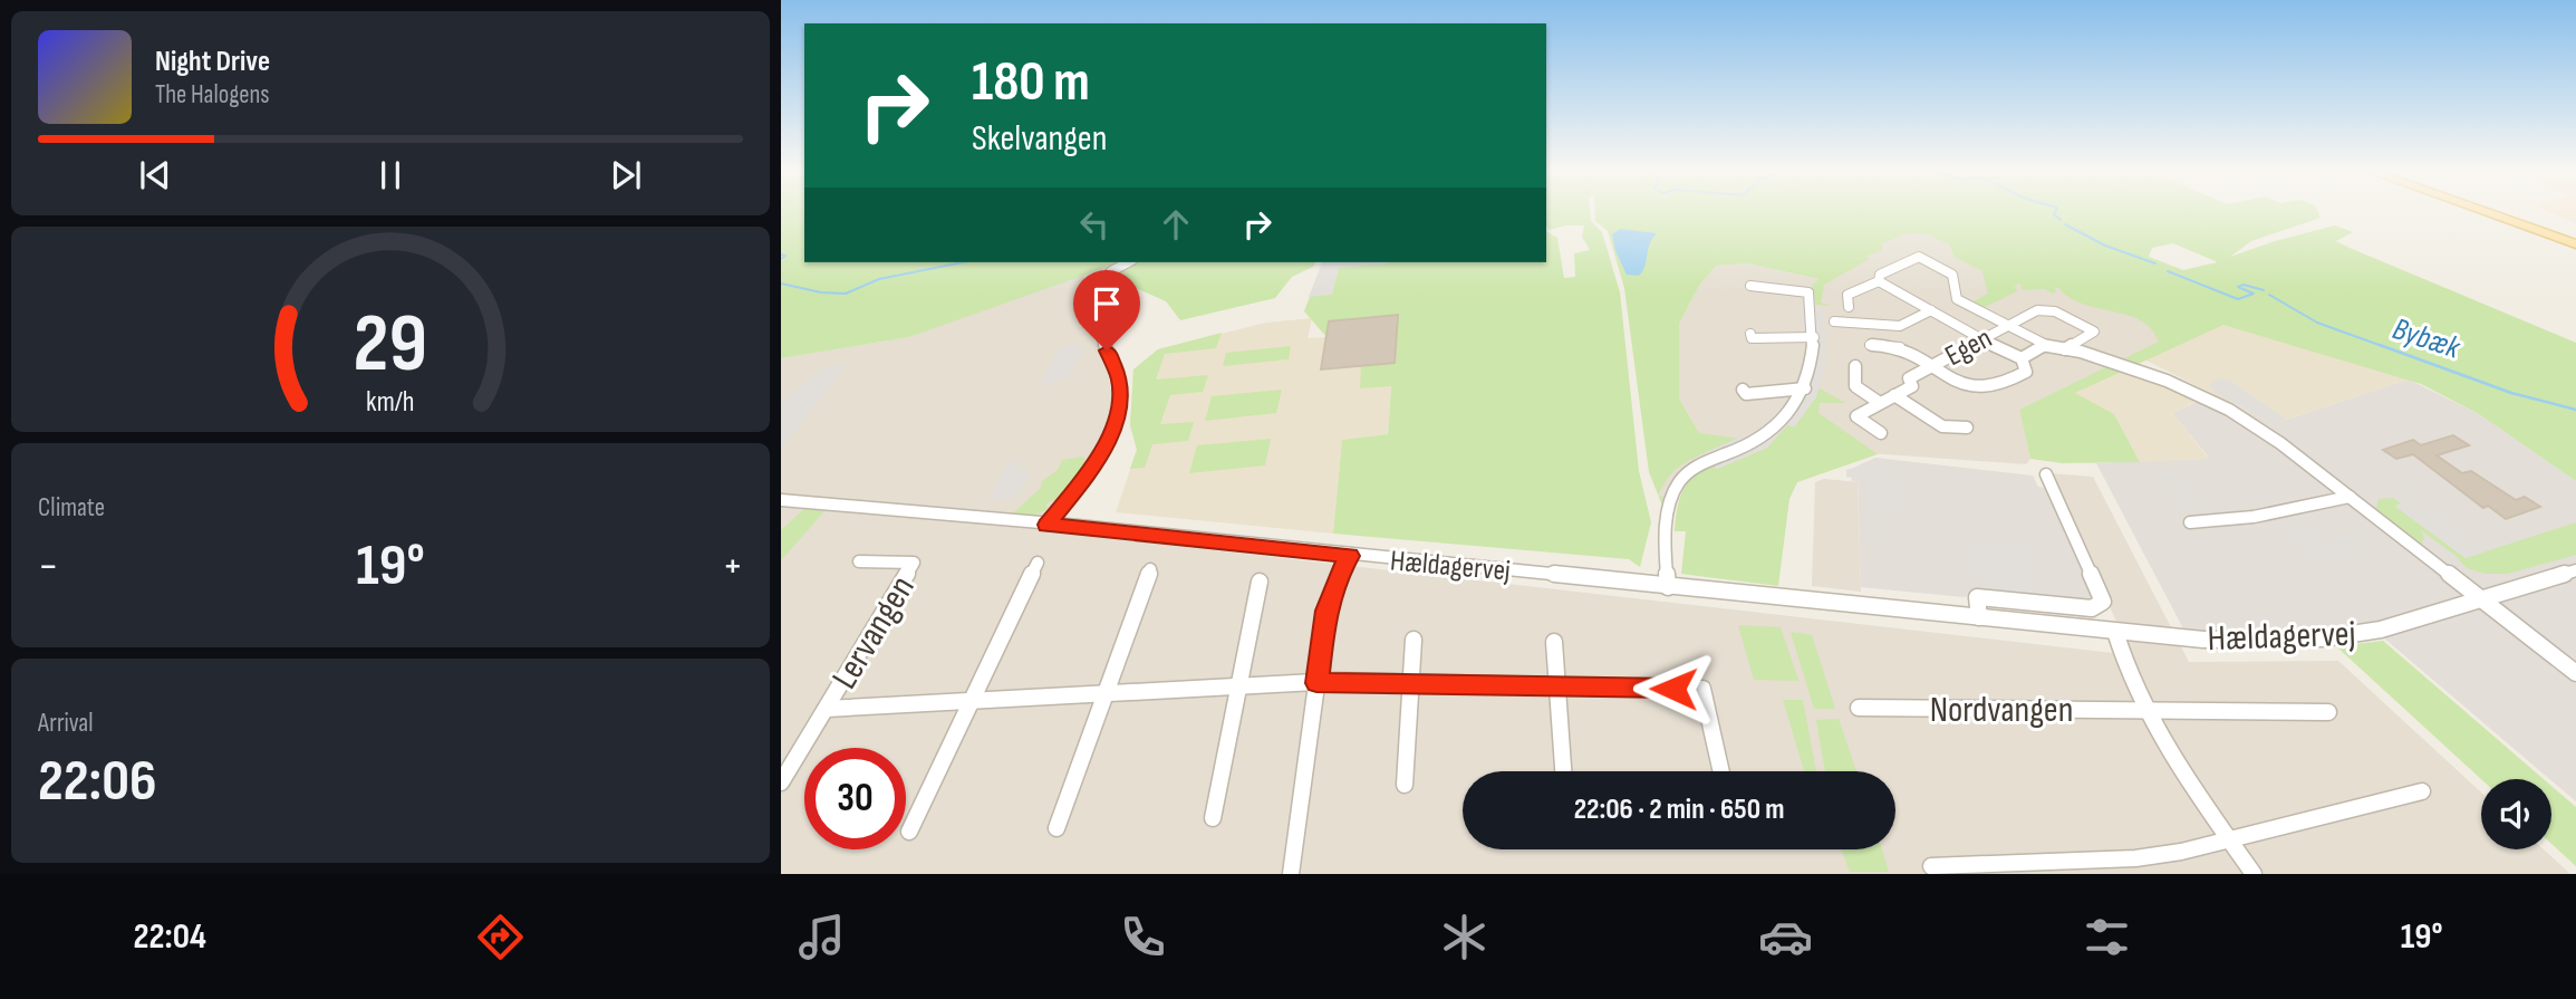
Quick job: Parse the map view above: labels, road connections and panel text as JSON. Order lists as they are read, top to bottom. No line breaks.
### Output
{"streets":{"street":["Egen","Hældagervej","Lervangen","Nordvangen"]},"water":["Bybæk"],"page":{"turn":["180 m","Skelvangen"],"song":["Night Drive","The Halogens"],"tile":["Climate",["Arrival","22:06"]],"heat":["−","19°","+"],"limit":"30","trip":"22:06 · 2 min · 650 m","tabs":["22:04","19°"],"gauge":["29","km/h"]}}
